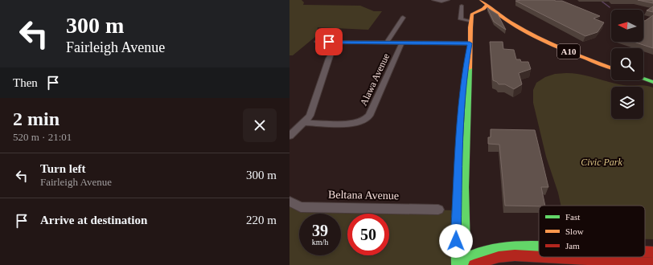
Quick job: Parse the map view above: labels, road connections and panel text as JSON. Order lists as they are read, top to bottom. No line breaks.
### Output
{"streets":{"main road":["A10"],"street":["Alawa Avenue","Beltana Avenue"]},"parks":["Civic Park"],"legend":["Fast","Slow","Jam"],"north":"left","page":{"turn":["300 m","Fairleigh Avenue"],"then":"Then","heading":["2 min","520 m · 21:01"],"list":[{"name":"Turn left","note":"Fairleigh Avenue","value":"300 m"},{"name":"Arrive at destination","value":"220 m"}],"speed":"39 km/h","limit":"50"}}
